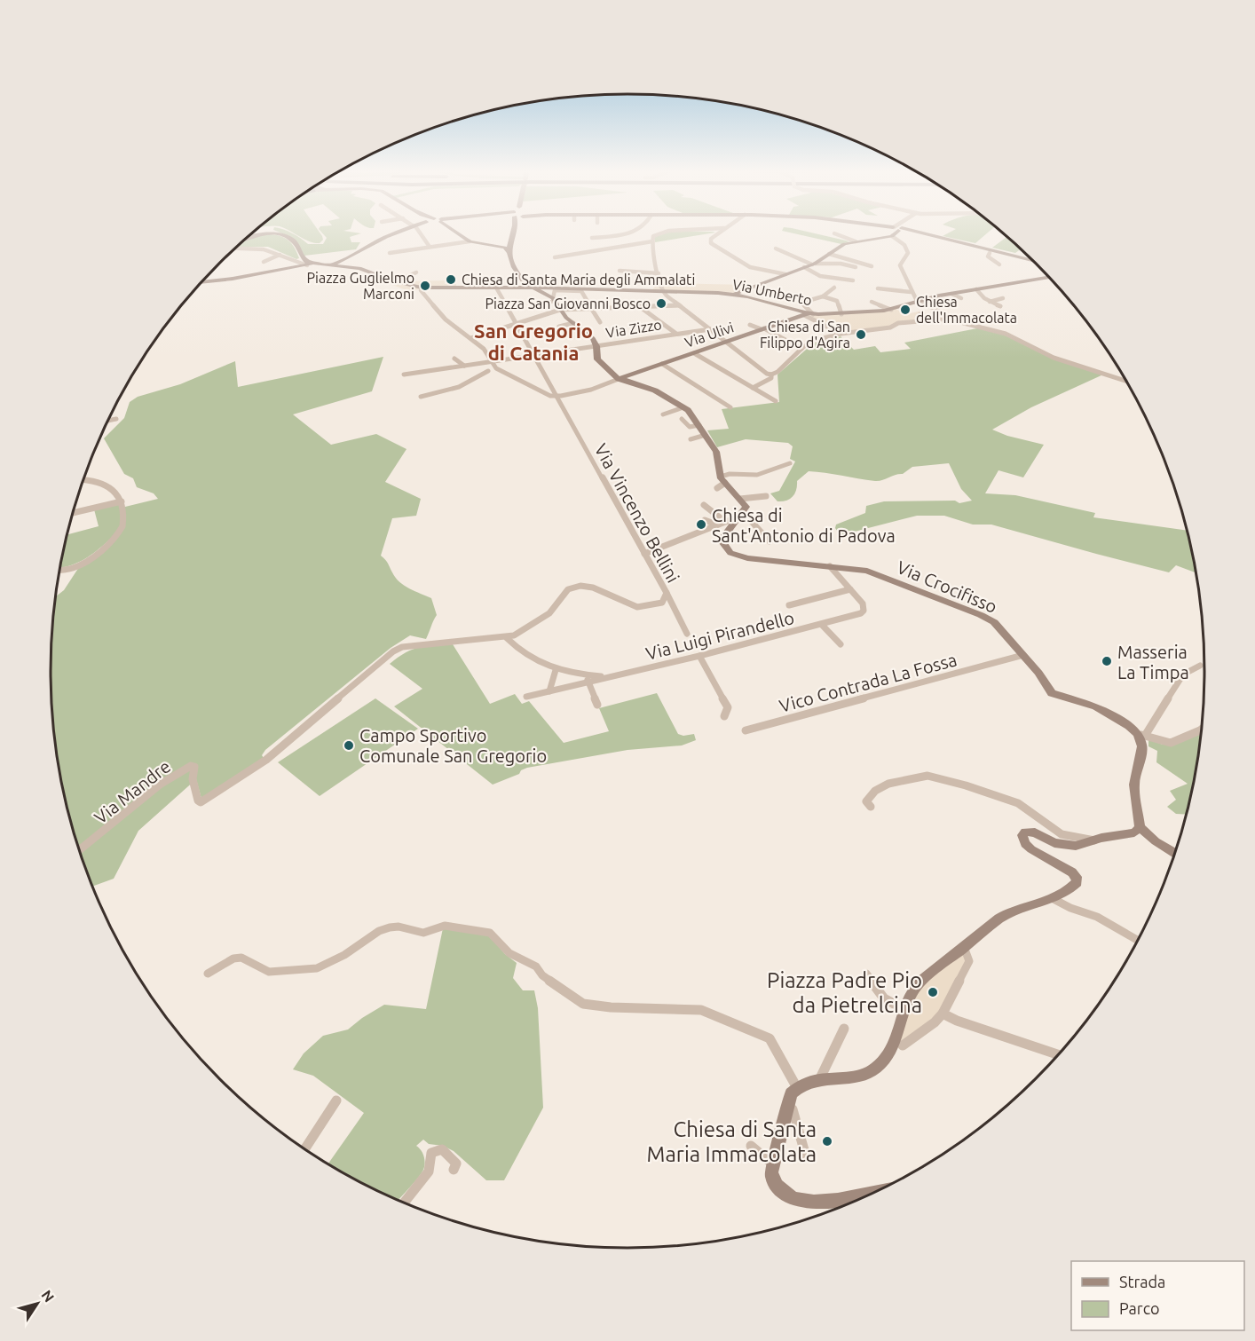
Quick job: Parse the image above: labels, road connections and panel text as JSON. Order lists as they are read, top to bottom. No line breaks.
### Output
{"streets":{"street":["Via Umberto","Via Zizzo","Via Ulivi","Via Vincenzo Bellini","Via Crocifisso","Via Luigi Pirandello","Vico Contrada La Fossa","Via Mandre"]},"crossings":[["Via Umberto","Via Ulivi"],["Via Zizzo","Via Vincenzo Bellini"],["Via Vincenzo Bellini","Via Mandre"],["Via Crocifisso","Via Luigi Pirandello"],["Via Crocifisso","Vico Contrada La Fossa"]],"districts":["San Gregorio di Catania"],"places":["Chiesa di Santa Maria degli Ammalati","Piazza Guglielmo Marconi","Piazza San Giovanni Bosco","Chiesa dell'Immacolata","Chiesa di San Filippo d'Agira","Chiesa di Sant'Antonio di Padova","Masseria La Timpa","Campo Sportivo Comunale San Gregorio","Piazza Padre Pio da Pietrelcina","Chiesa di Santa Maria Immacolata"],"legend":["Strada","Parco"],"north":"top right"}
